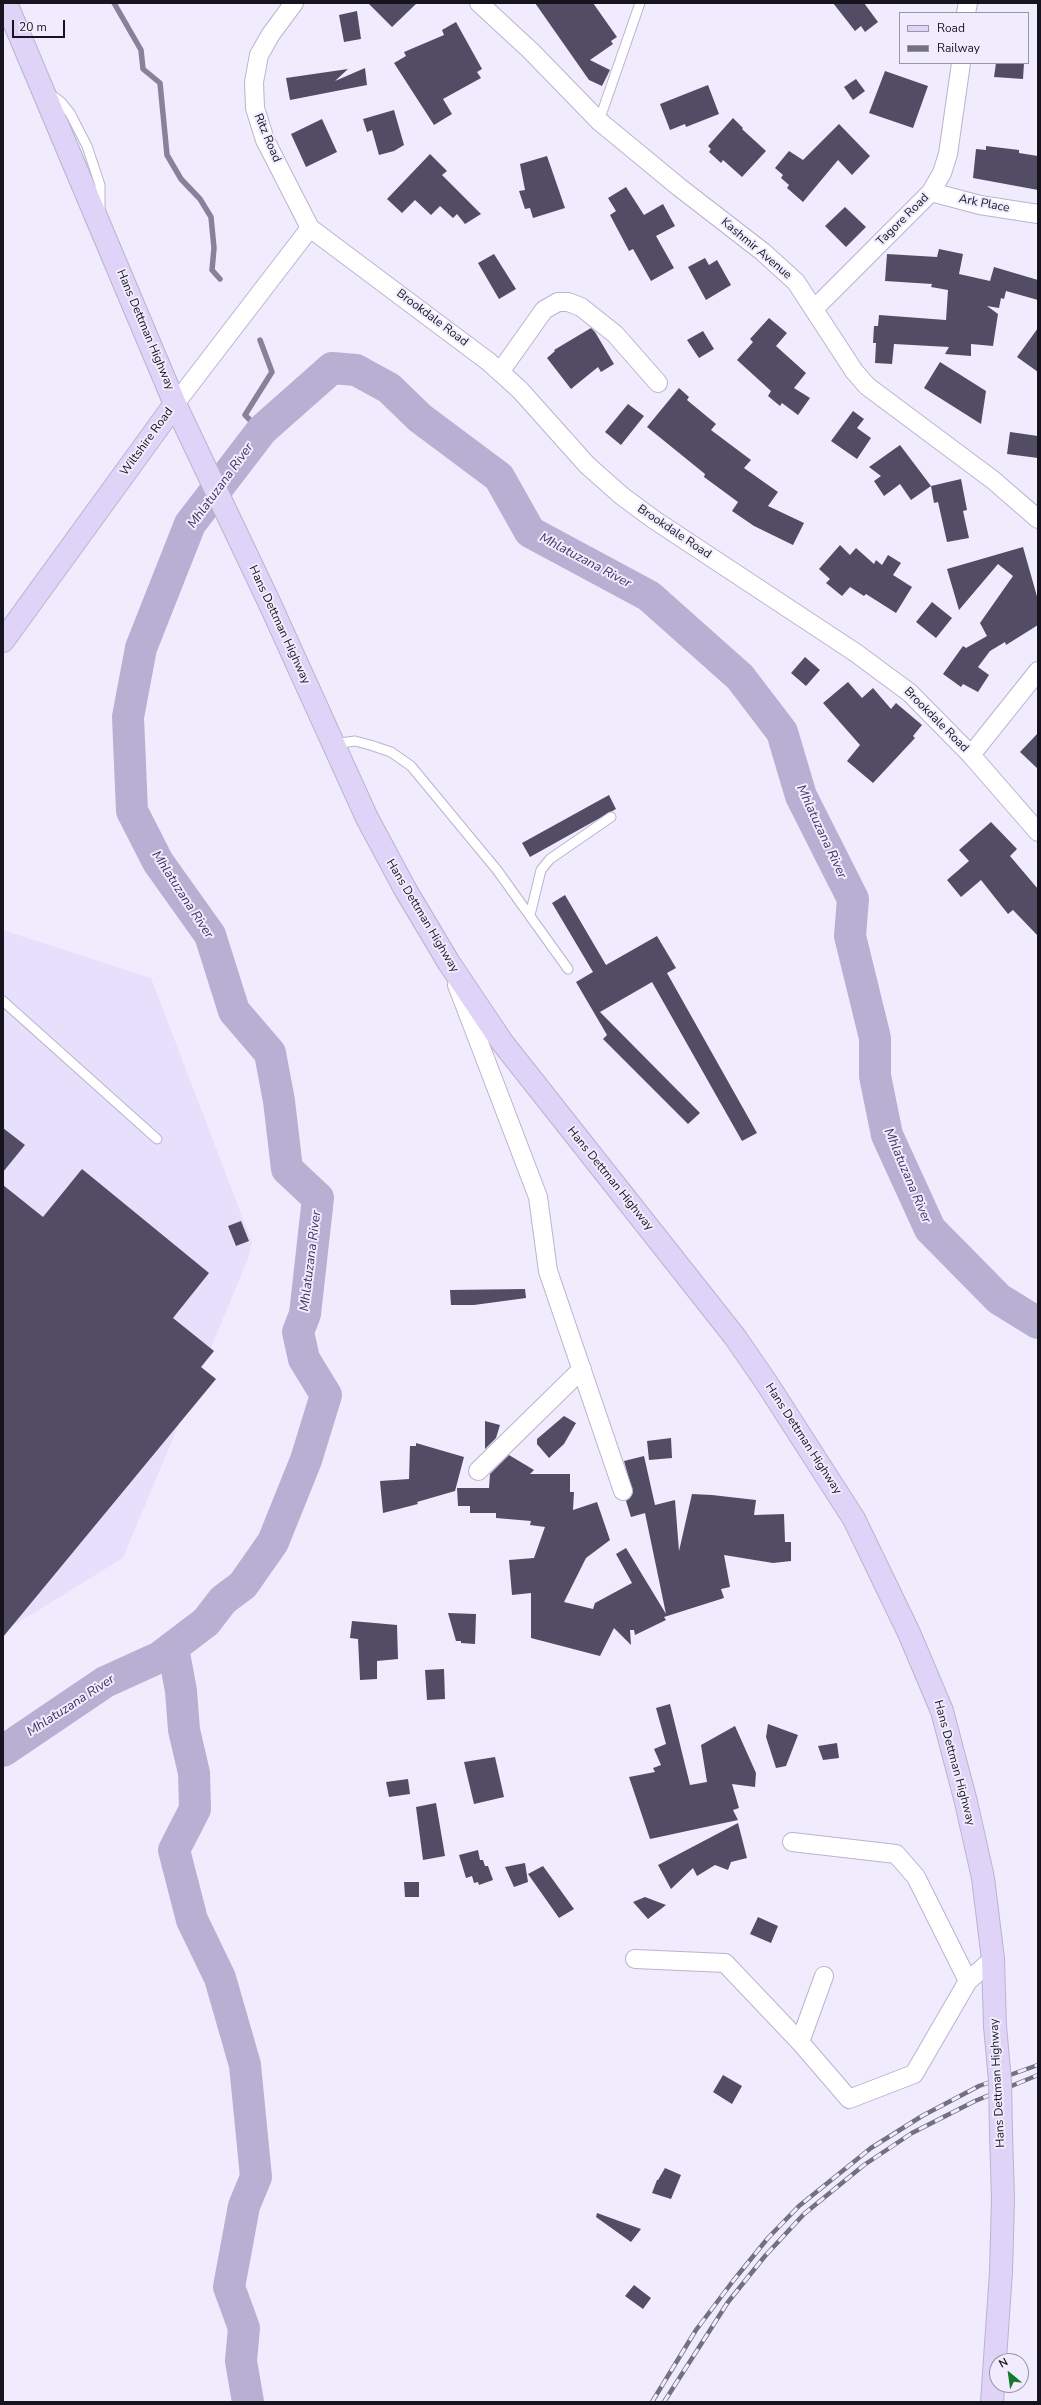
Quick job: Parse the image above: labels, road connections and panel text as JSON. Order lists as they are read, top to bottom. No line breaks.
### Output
{"streets":{"street":["Ritz Road","Ark Place","Tagore Road","Kashmir Avenue","Brookdale Road","Hans Dettman Highway","Wiltshire Road"]},"crossings":[["Ritz Road","Brookdale Road"],["Ritz Road","Wiltshire Road"],["Ark Place","Tagore Road"],["Tagore Road","Kashmir Avenue"],["Brookdale Road","Wiltshire Road"],["Hans Dettman Highway","Wiltshire Road"]],"water":["Mhlatuzana River"],"legend":["Road","Railway"],"scale_bar":"20 m","north":"top left"}
